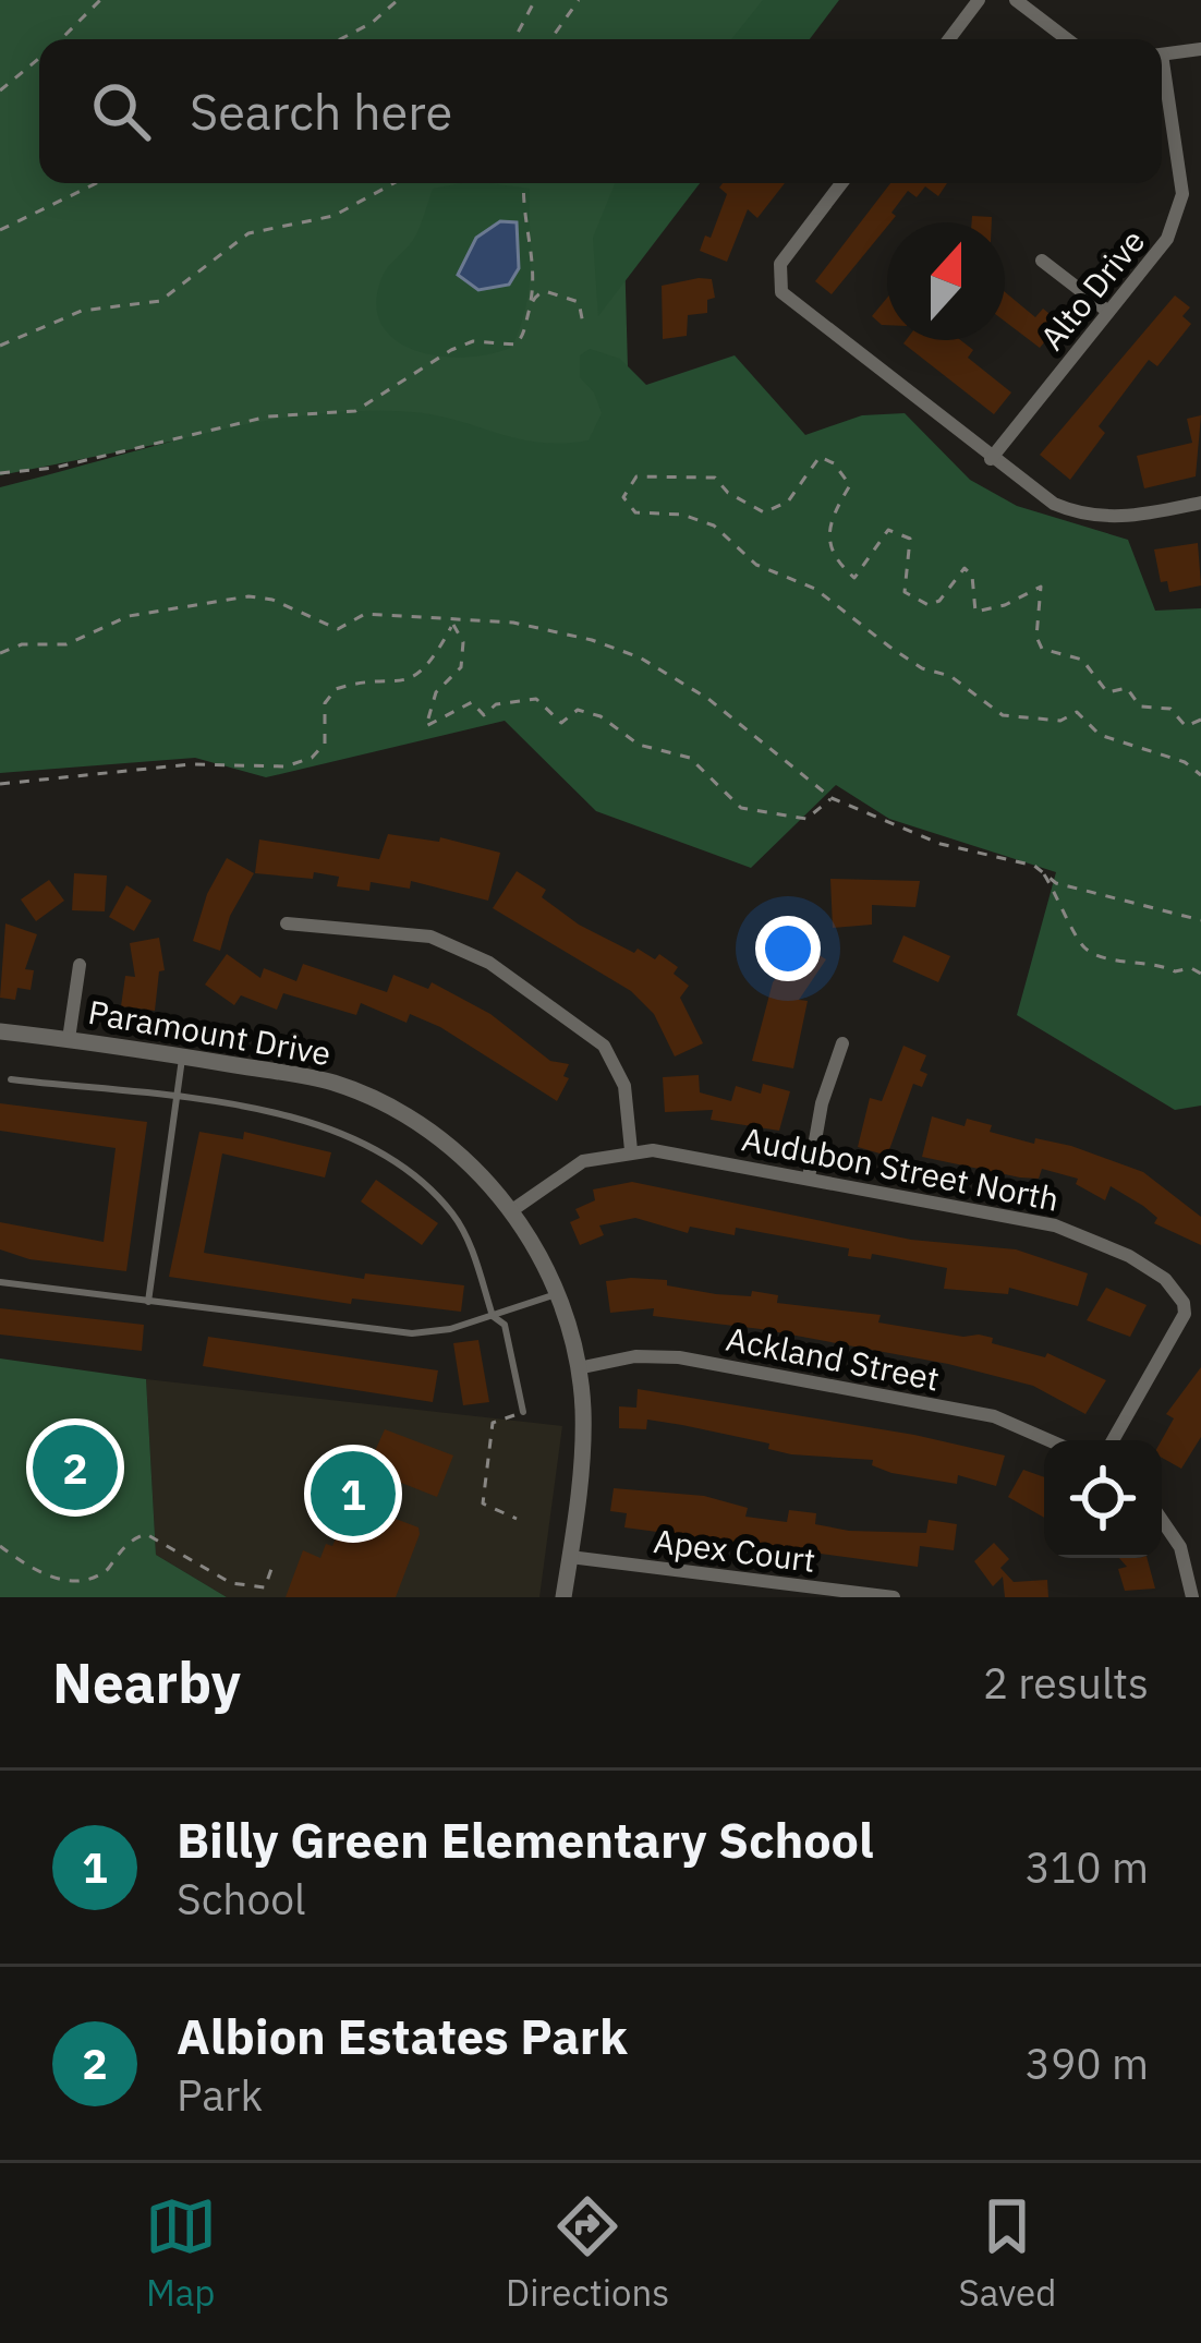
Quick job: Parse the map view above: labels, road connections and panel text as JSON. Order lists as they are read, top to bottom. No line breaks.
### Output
{"streets":{"street":["Alto Drive","Paramount Drive","Audubon Street North","Ackland Street","Apex Court"]},"crossings":[["Paramount Drive","Audubon Street North"],["Paramount Drive","Ackland Street"],["Paramount Drive","Apex Court"]],"north":"top","page":{"search":"Search here","pins":["2","1"],"heading":["Nearby","2 results"],"list":[{"mark":"1","name":"Billy Green Elementary School","note":"School","value":"310 m"},{"mark":"2","name":"Albion Estates Park","note":"Park","value":"390 m"}],"nav":["Map","Directions","Saved"]}}
